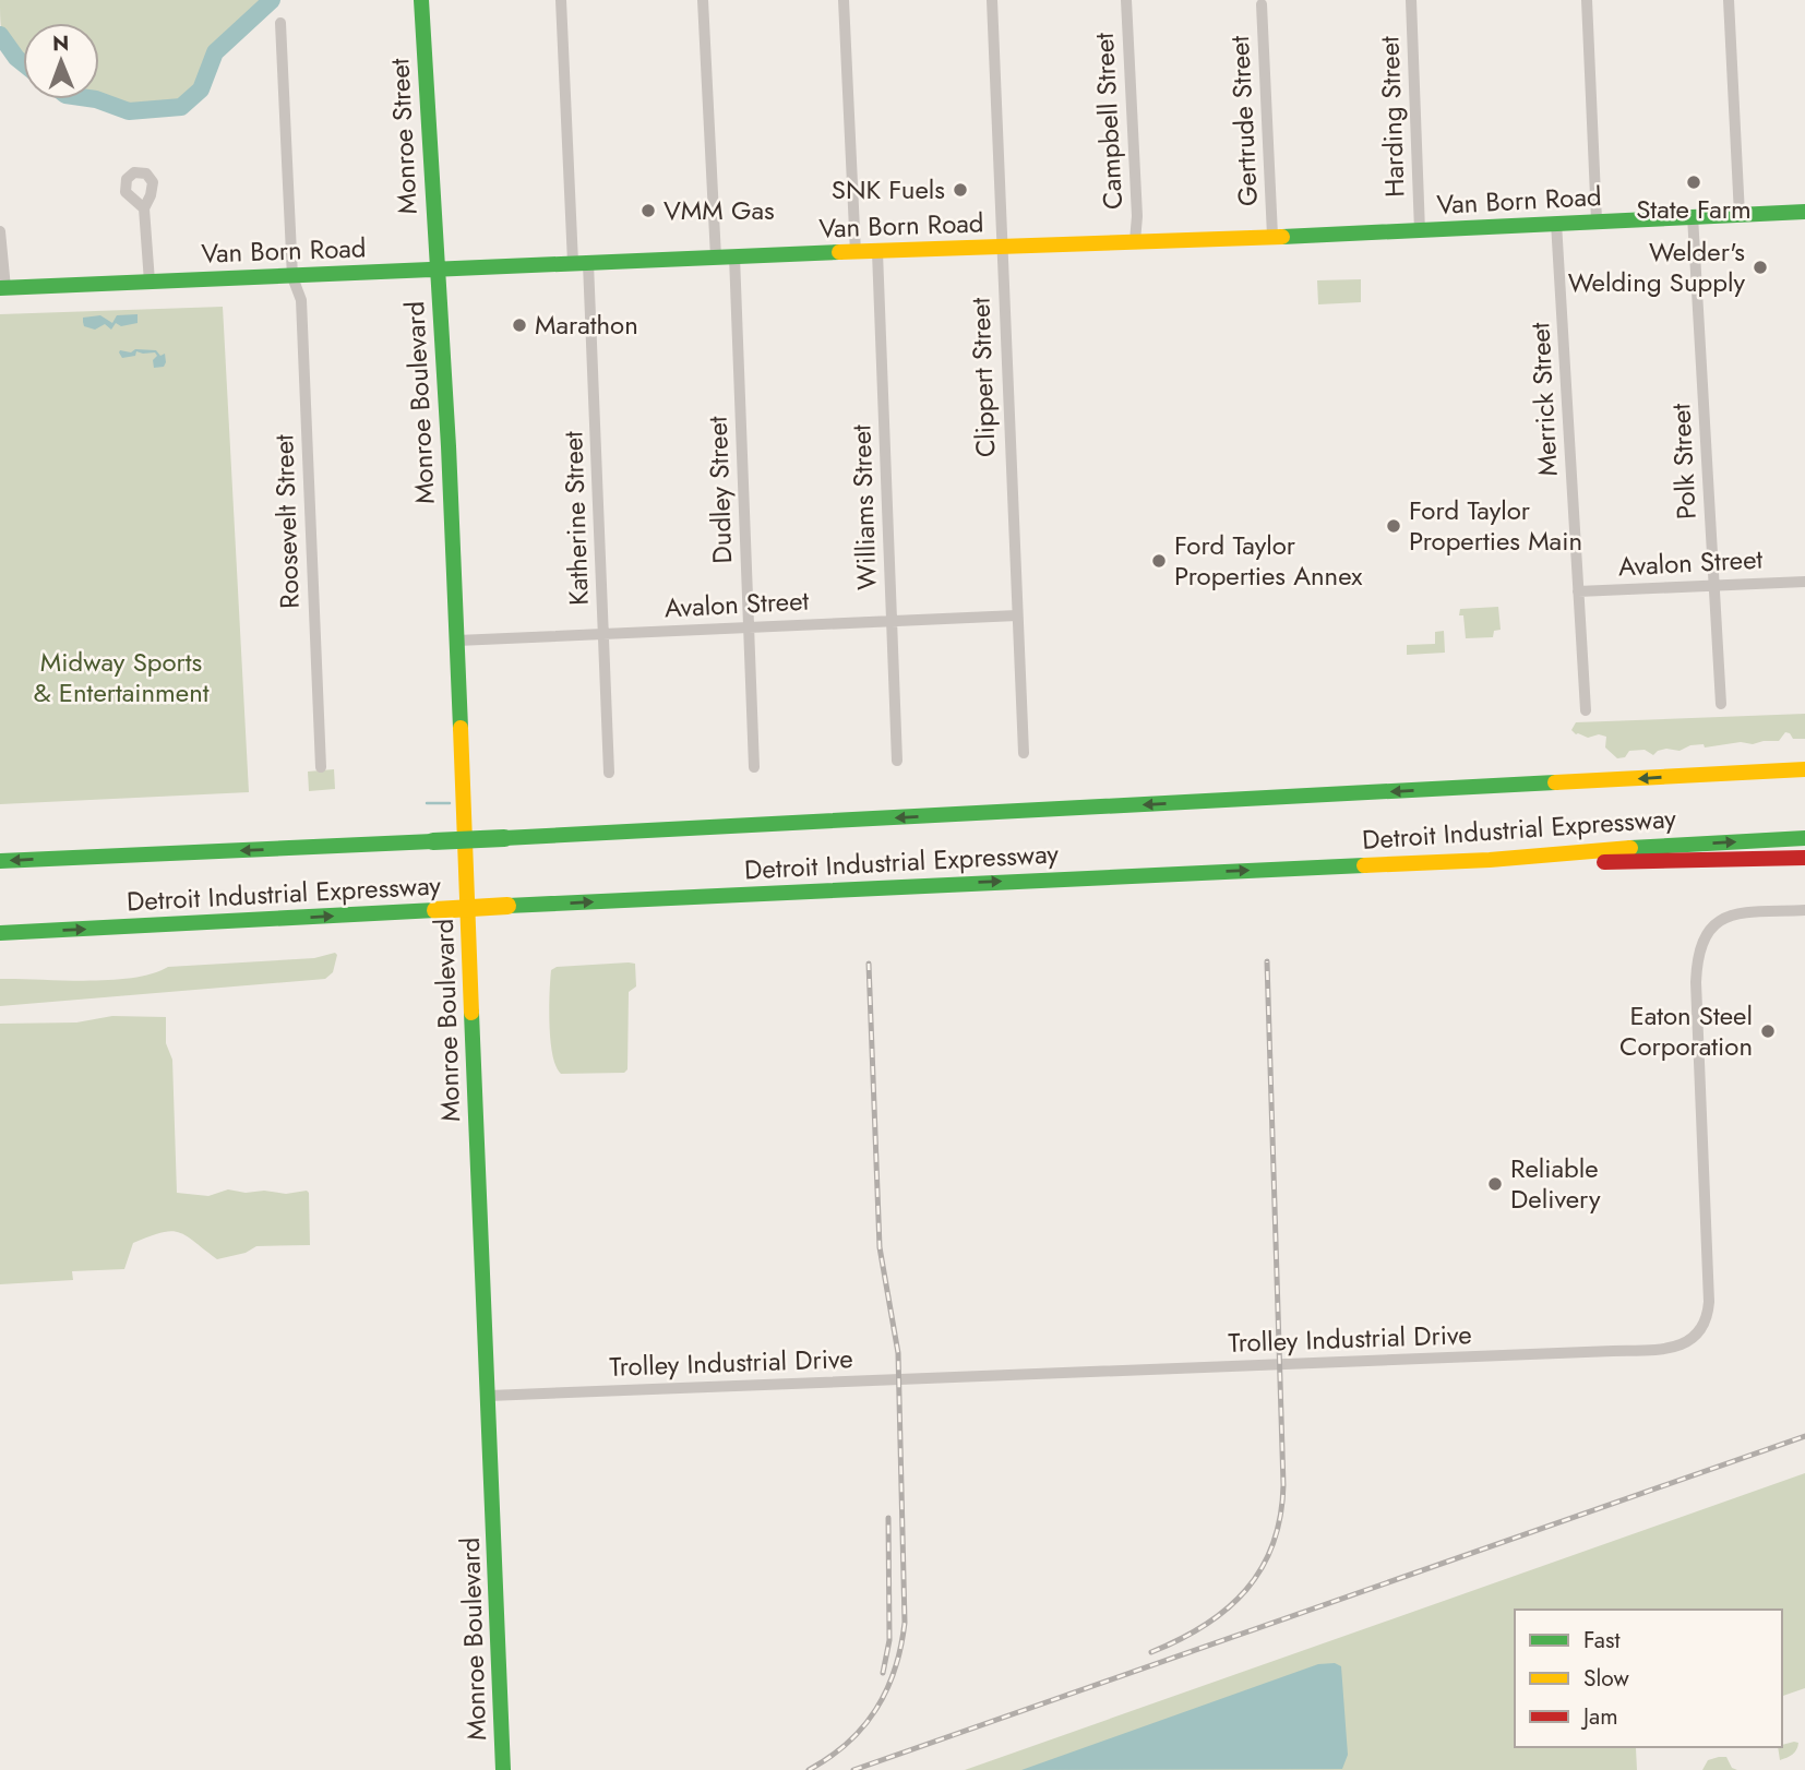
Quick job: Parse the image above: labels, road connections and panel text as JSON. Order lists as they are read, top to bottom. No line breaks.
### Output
{"streets":{"main road":["Monroe Street","Van Born Road","Monroe Boulevard","Detroit Industrial Expressway"],"street":["Harding Street","Campbell Street","Gertrude Street","Clippert Street","Merrick Street","Polk Street","Dudley Street","Williams Street","Katherine Street","Roosevelt Street","Avalon Street","Trolley Industrial Drive"]},"crossings":[["Harding Street","Van Born Road"],["Campbell Street","Van Born Road"],["Gertrude Street","Van Born Road"],["Monroe Street","Van Born Road"],["Monroe Street","Monroe Boulevard"],["Van Born Road","Clippert Street"],["Van Born Road","Merrick Street"],["Van Born Road","Monroe Boulevard"],["Van Born Road","Polk Street"],["Van Born Road","Dudley Street"],["Van Born Road","Williams Street"],["Van Born Road","Katherine Street"],["Van Born Road","Roosevelt Street"],["Clippert Street","Avalon Street"],["Merrick Street","Avalon Street"],["Monroe Boulevard","Avalon Street"],["Monroe Boulevard","Trolley Industrial Drive"],["Polk Street","Avalon Street"],["Dudley Street","Avalon Street"],["Williams Street","Avalon Street"],["Katherine Street","Avalon Street"]],"parks":["Midway Sports & Entertainment"],"places":["State Farm","SNK Fuels","VMM Gas","Welder's Welding Supply","Marathon","Ford Taylor Properties Main","Ford Taylor Properties Annex","Eaton Steel Corporation","Reliable Delivery"],"legend":["Fast","Slow","Jam"],"north":"top"}
